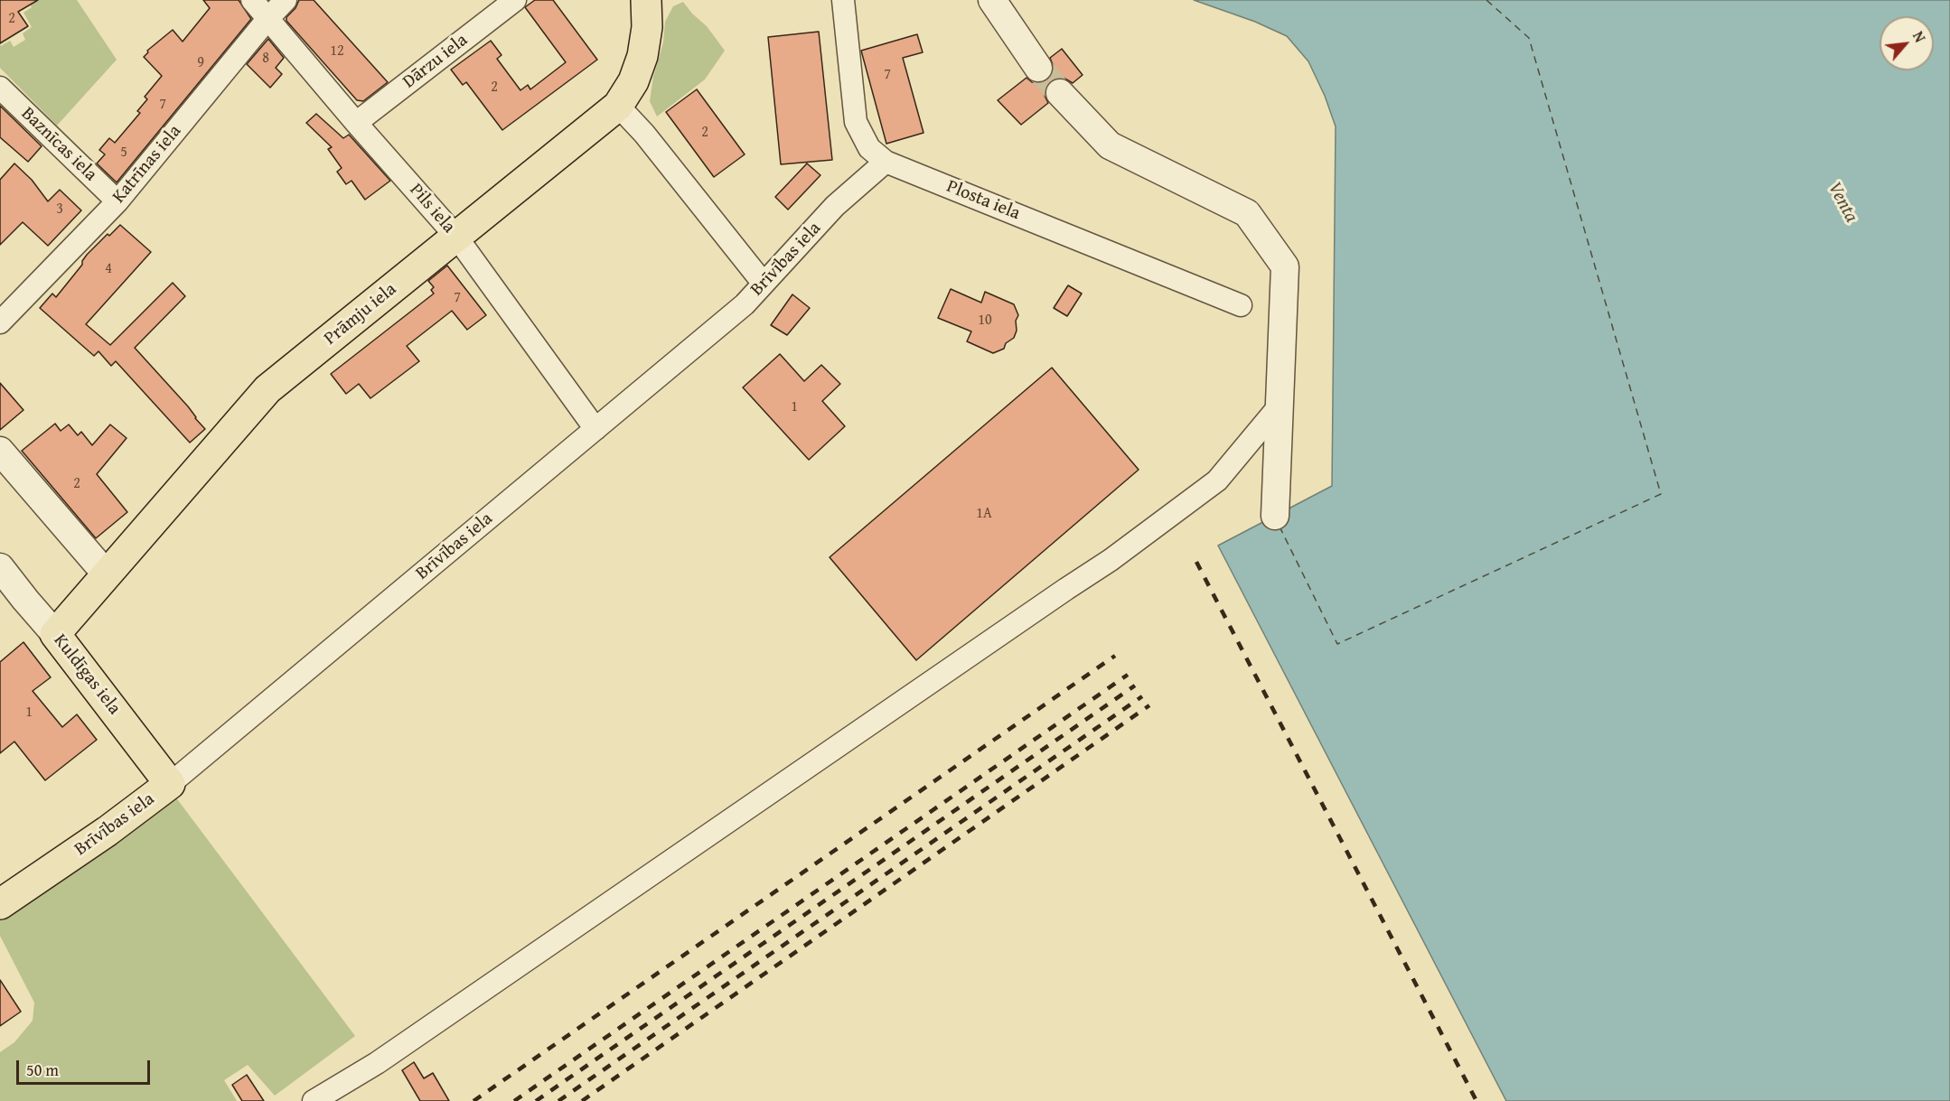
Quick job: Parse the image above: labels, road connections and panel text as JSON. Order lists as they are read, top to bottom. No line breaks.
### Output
{"streets":{"main road":["Brīvības iela","Prāmju iela","Kuldīgas iela"],"street":["Dārzu iela","Baznīcas iela","Katrīnas iela","Plosta iela","Pils iela"]},"crossings":[["Dārzu iela","Pils iela"],["Baznīcas iela","Katrīnas iela"],["Katrīnas iela","Pils iela"],["Plosta iela","Brīvības iela"],["Pils iela","Brīvības iela"],["Pils iela","Prāmju iela"],["Brīvības iela","Kuldīgas iela"],["Prāmju iela","Kuldīgas iela"]],"water":["Venta"],"house_numbers":["2","12","8","9","7","2","7","2","5","3","4","7","10","1","2","1A","1"],"scale_bar":"50 m","north":"top right"}
